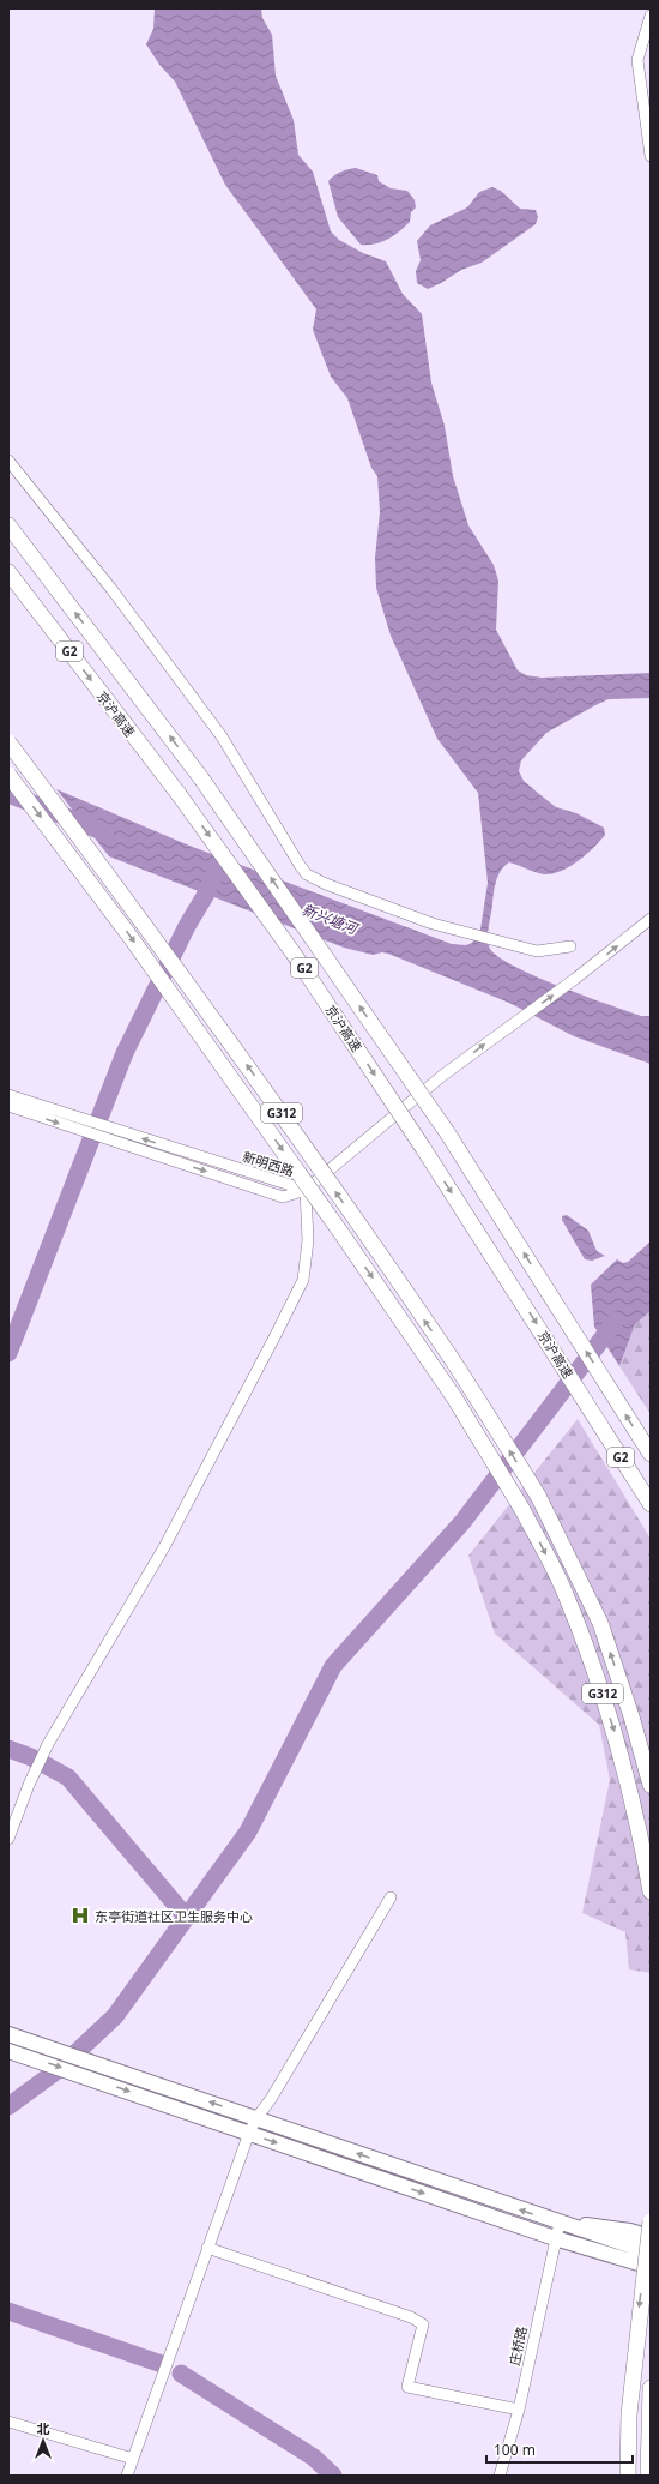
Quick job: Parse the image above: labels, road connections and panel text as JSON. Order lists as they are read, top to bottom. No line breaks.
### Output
{"streets":{"highway":["G2","京沪高速","G312"],"street":["新明西路","庄桥路"]},"water":["新兴塘河"],"places":{"hospital":["东亭街道社区卫生服务中心"]},"scale_bar":"100 m","north":"top"}
